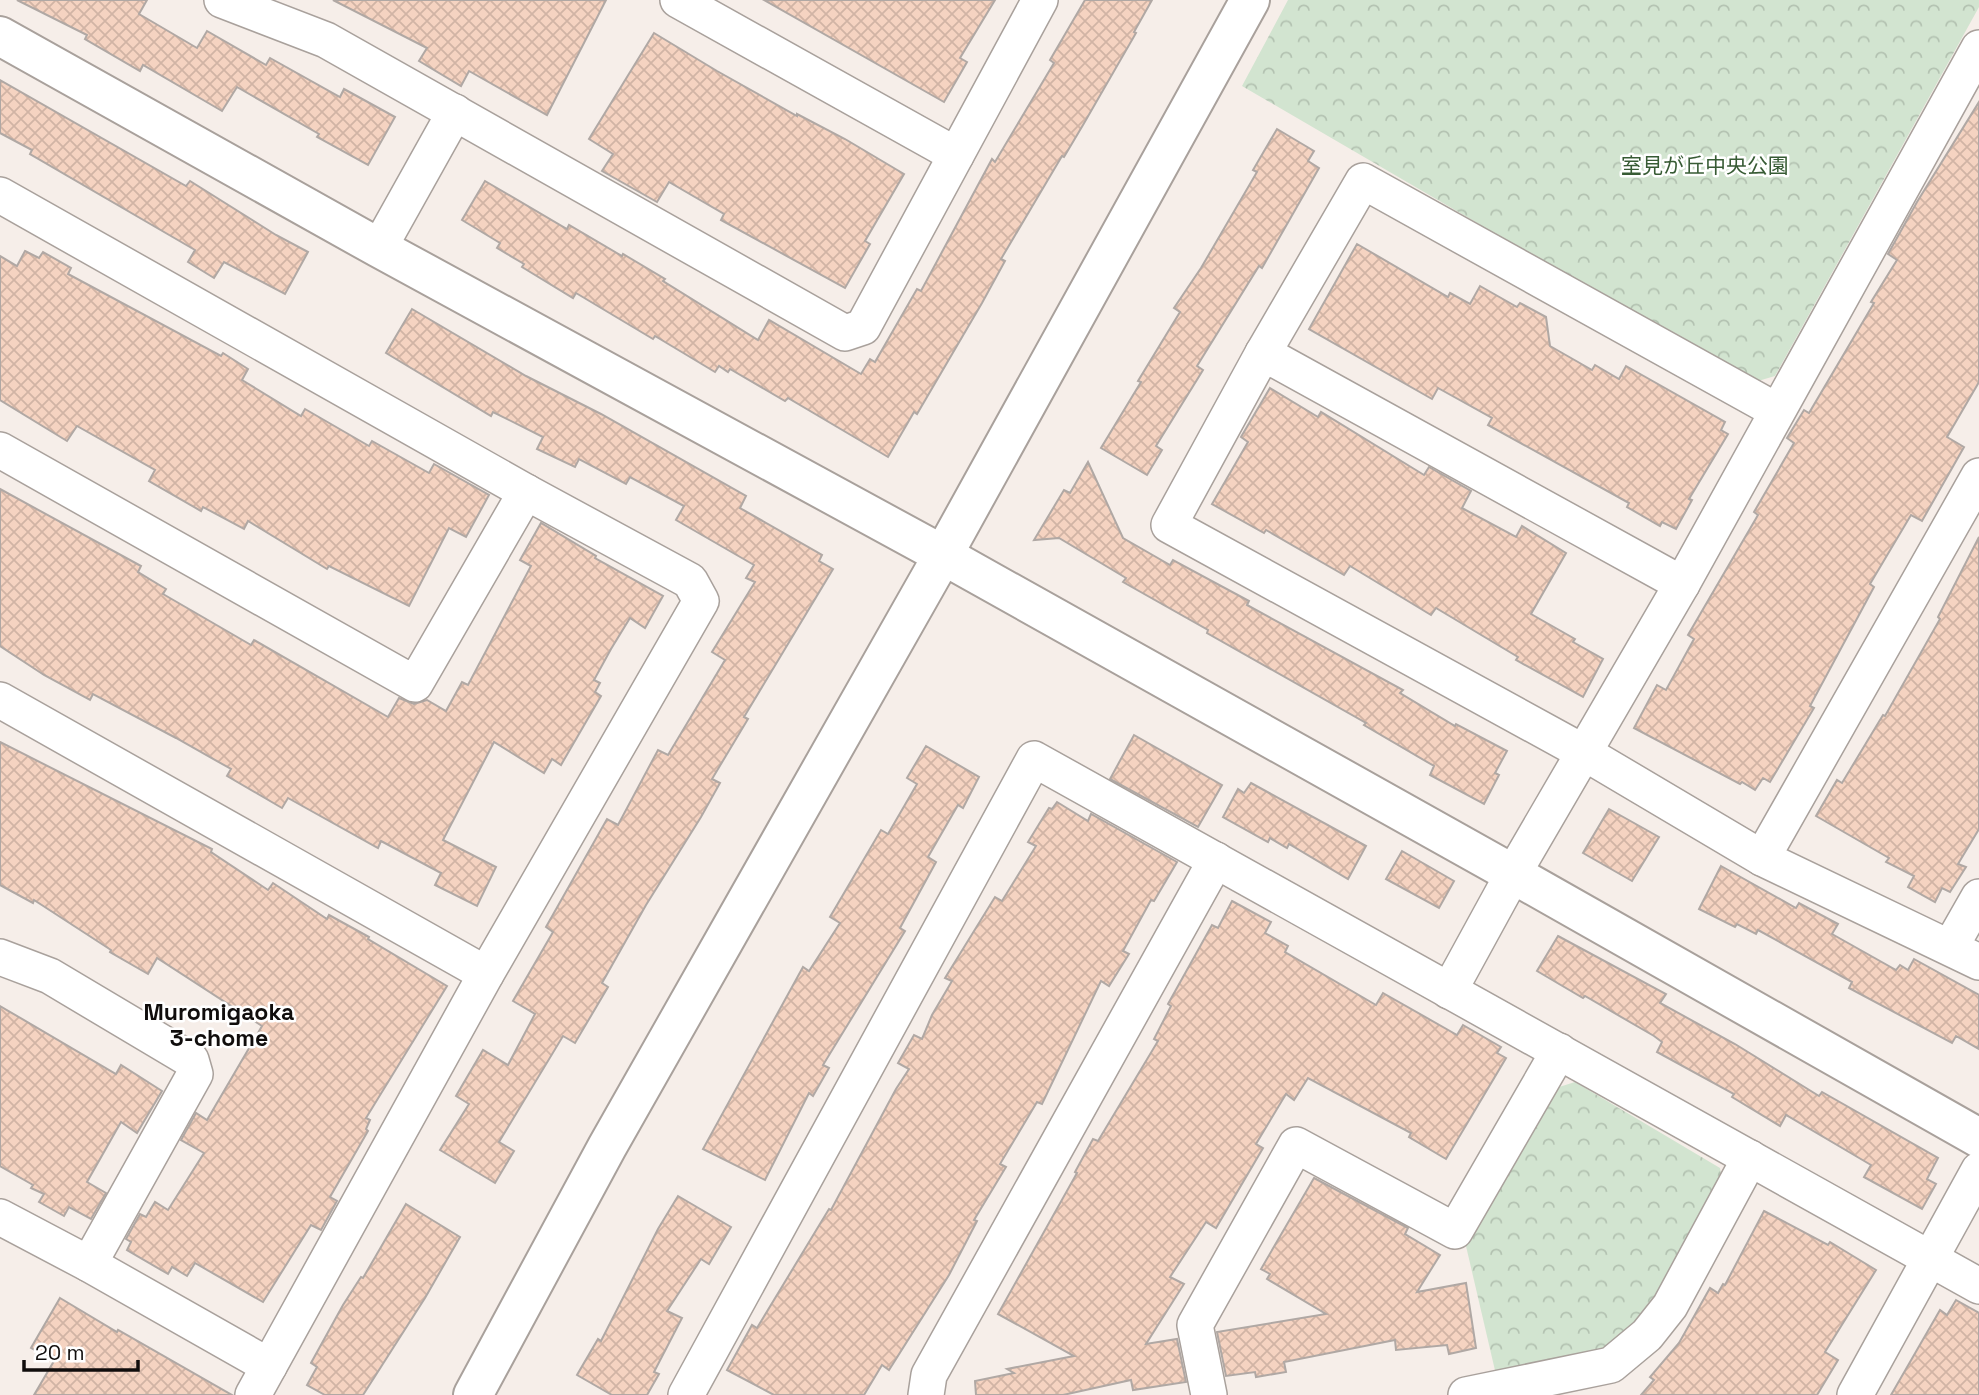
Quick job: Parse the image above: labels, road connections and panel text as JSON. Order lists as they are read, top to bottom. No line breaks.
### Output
{"districts":["Muromigaoka 3-chome"],"parks":["室見が丘中央公園"],"scale_bar":"20 m"}
